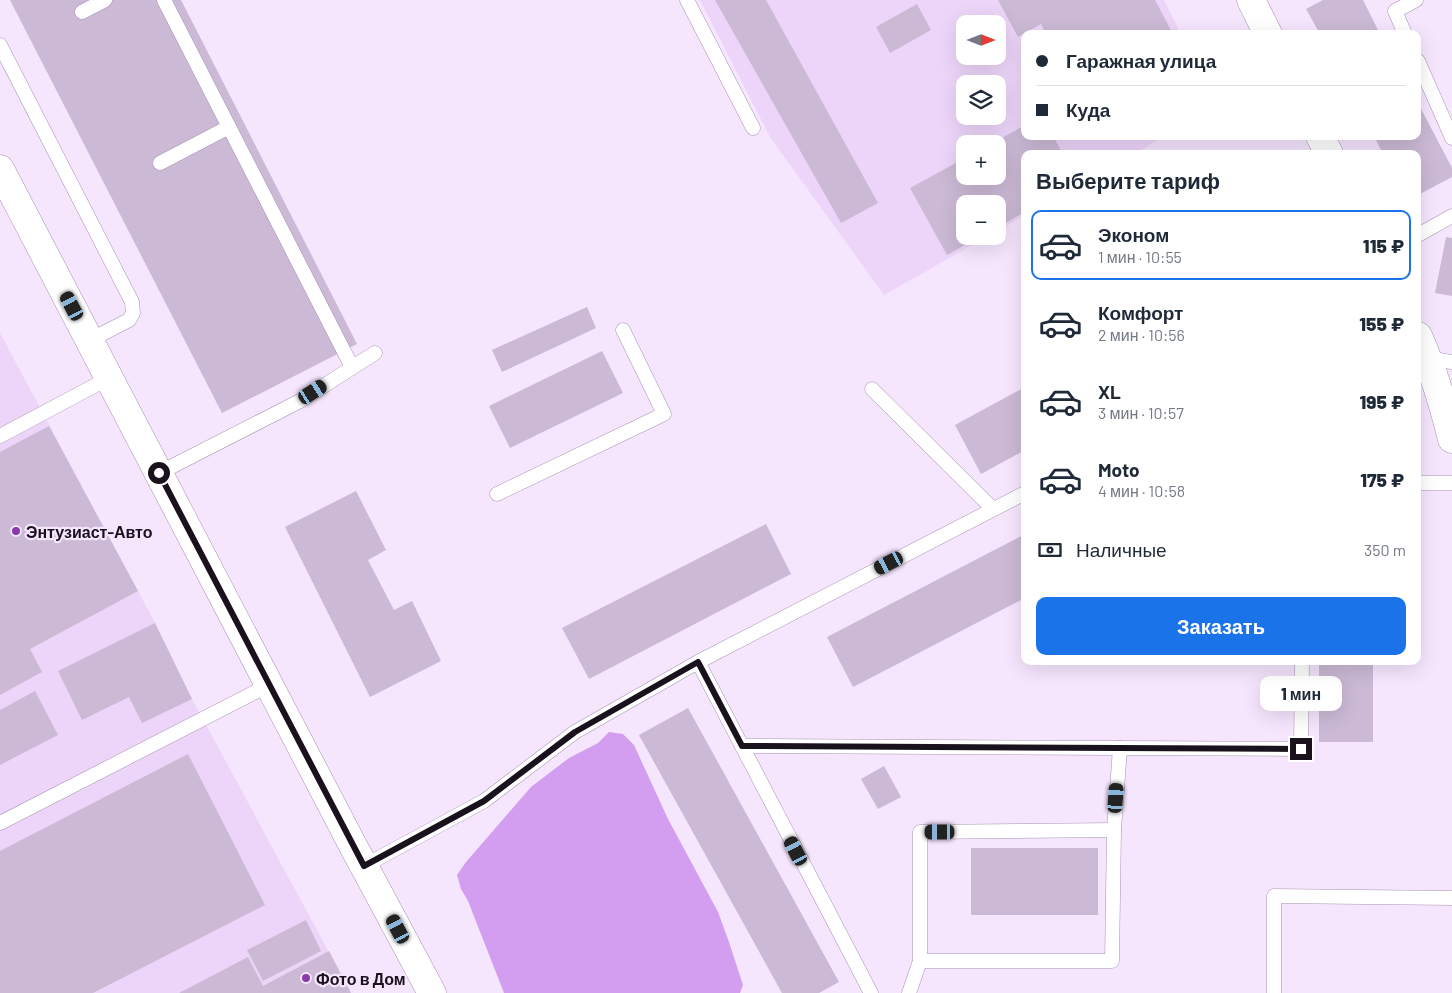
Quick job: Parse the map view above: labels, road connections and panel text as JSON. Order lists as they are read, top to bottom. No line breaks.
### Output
{"places":["Энтузиаст-Авто","Фото в Дом"],"north":"right","page":{"map_buttons":["+","−"],"banner":["Гаражная улица","Куда"],"heading":"Выберите тариф","list":[{"name":"Эконом","note":"1 мин · 10:55","value":"115 ₽"},{"name":"Комфорт","note":"2 мин · 10:56","value":"155 ₽"},{"name":"XL","note":"3 мин · 10:57","value":"195 ₽"},{"name":"Moto","note":"4 мин · 10:58","value":"175 ₽"}],"pay":["Наличные","350 m"],"buttons":"Заказать","bubble":"1 мин"}}
